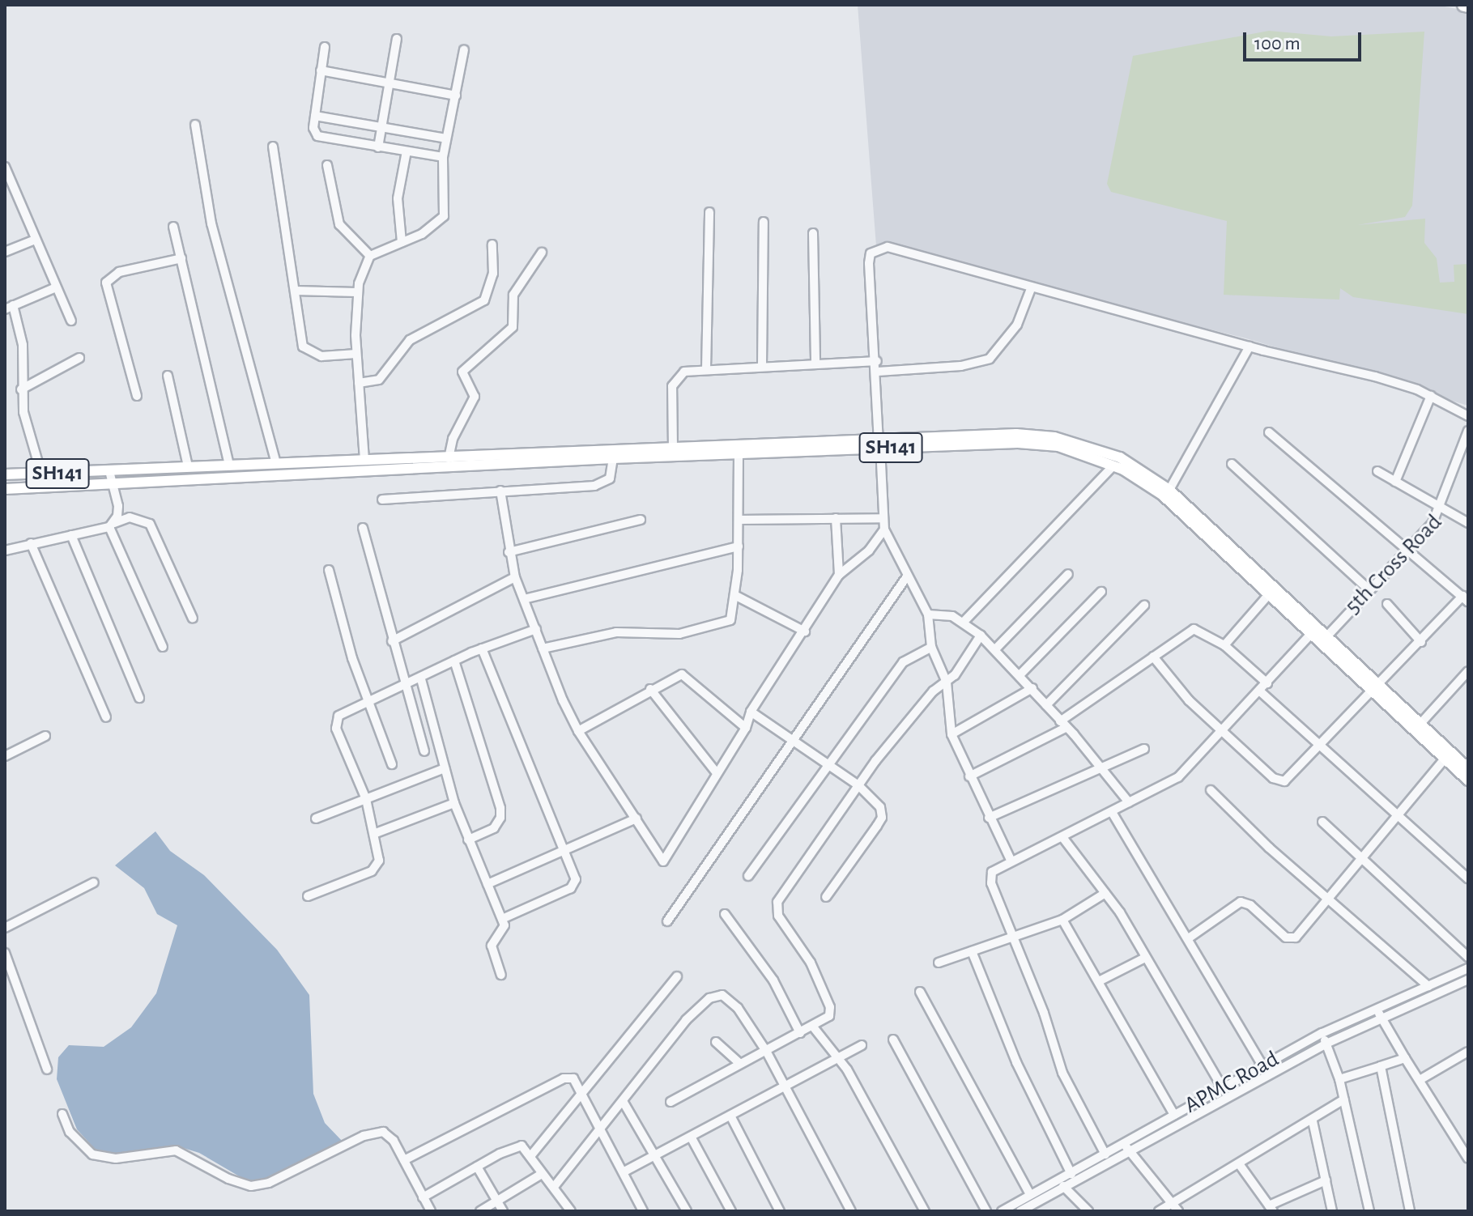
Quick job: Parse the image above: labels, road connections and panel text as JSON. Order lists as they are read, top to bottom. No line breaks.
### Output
{"streets":{"main road":["SH141"],"street":["5th Cross Road","APMC Road"]},"crossings":[["SH141","5th Cross Road"]],"scale_bar":"100 m"}
